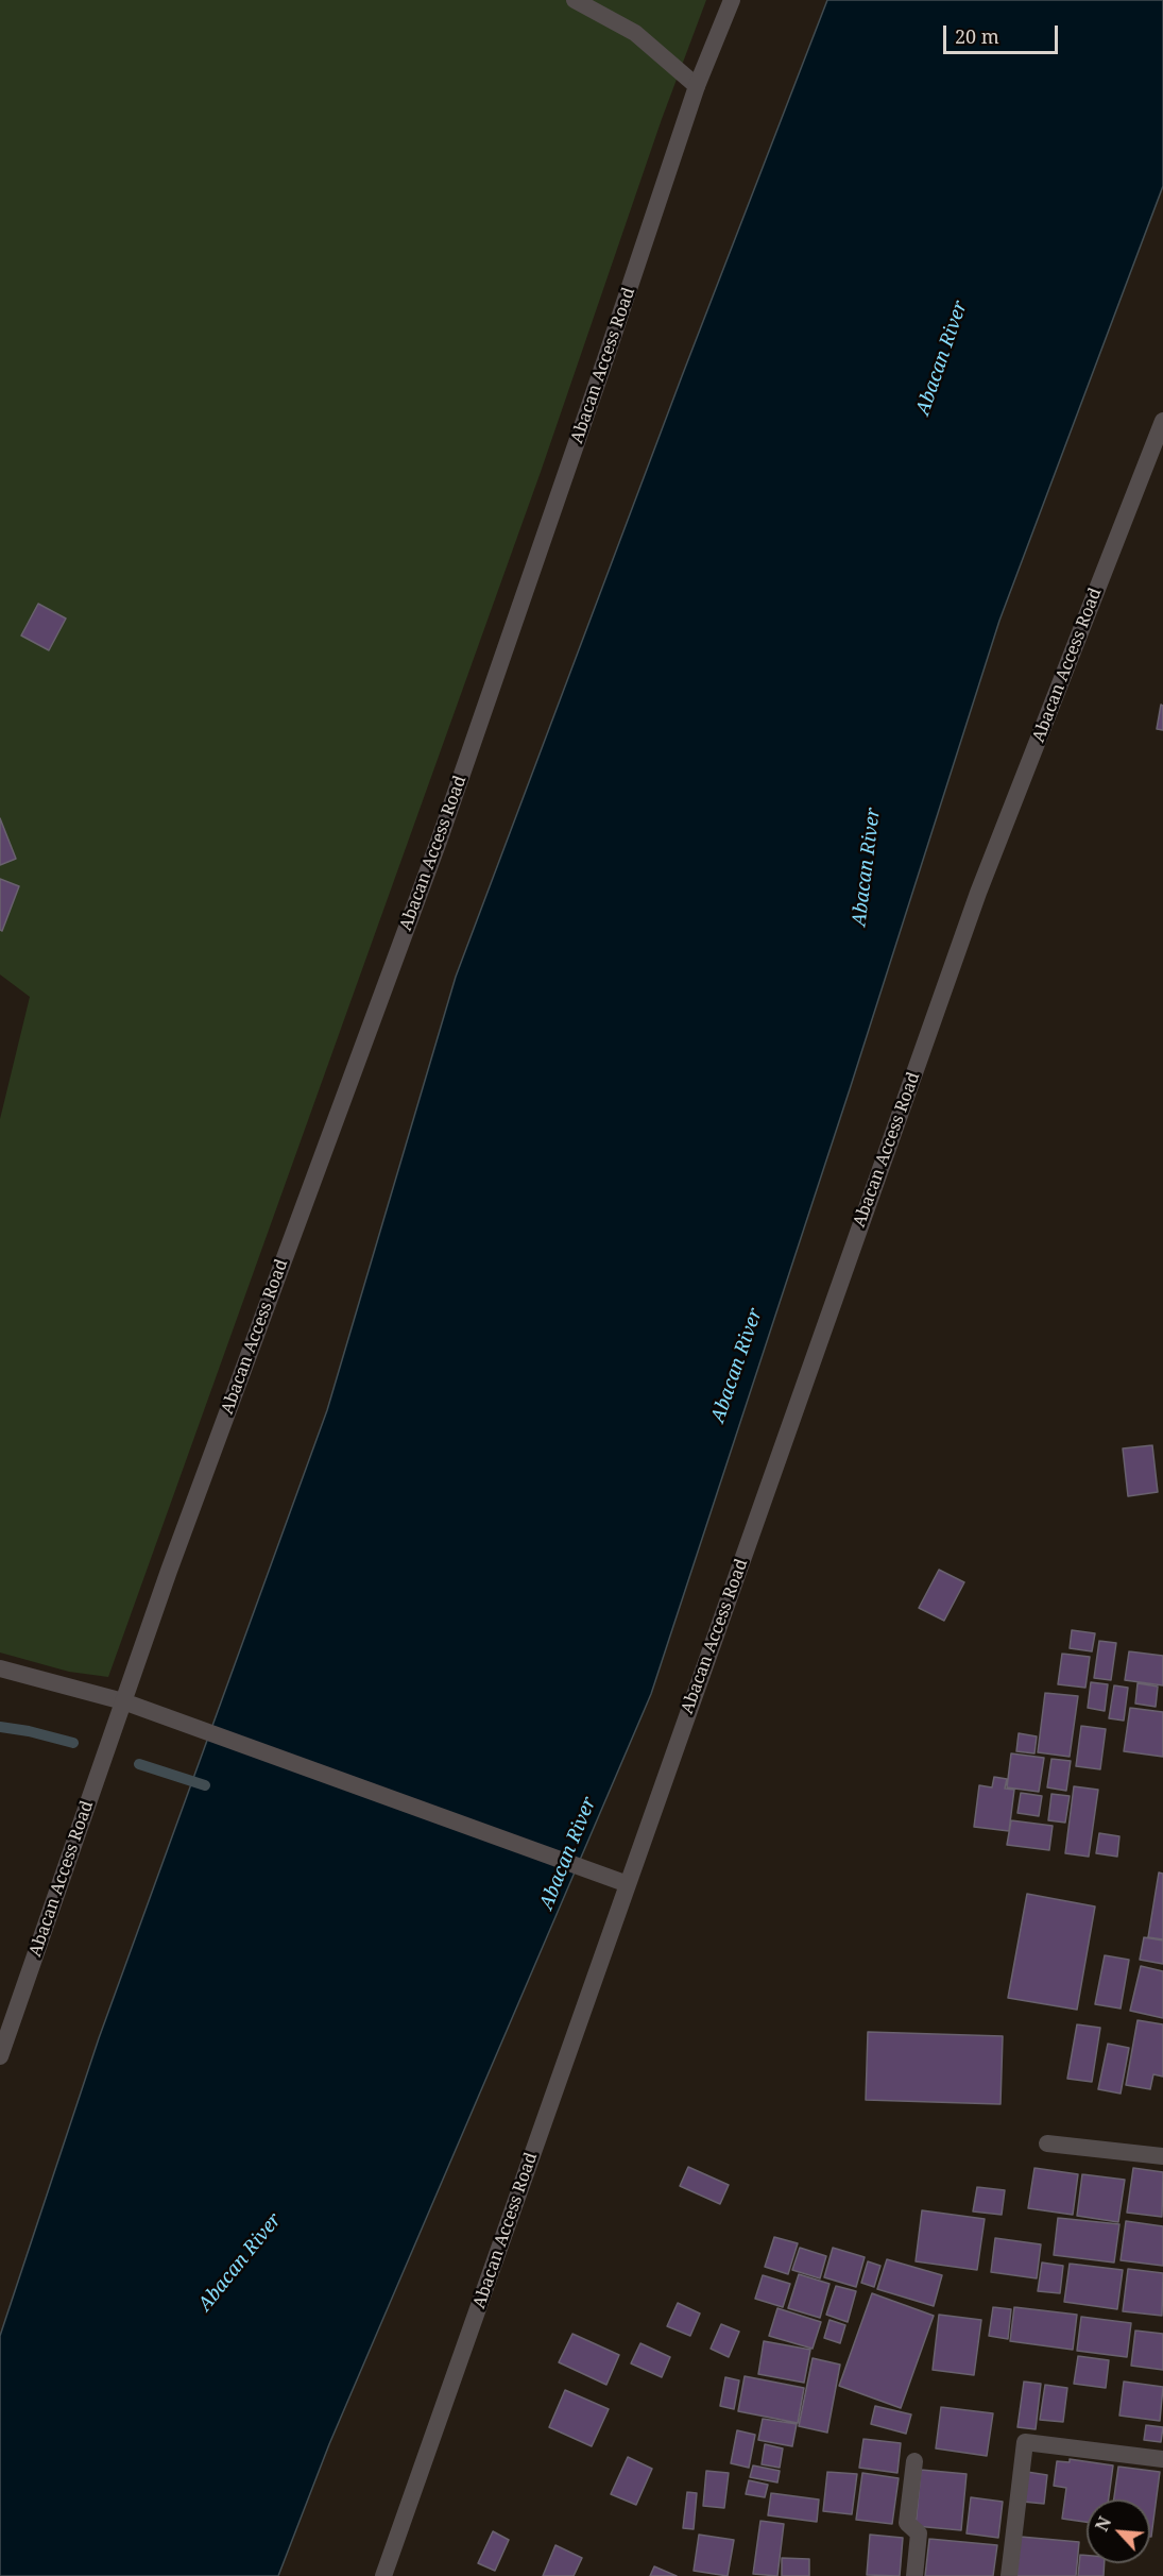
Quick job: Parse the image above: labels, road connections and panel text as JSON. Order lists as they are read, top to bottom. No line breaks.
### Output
{"streets":{"street":["Abacan Access Road"]},"water":["Abacan River"],"scale_bar":"20 m","north":"top left"}
